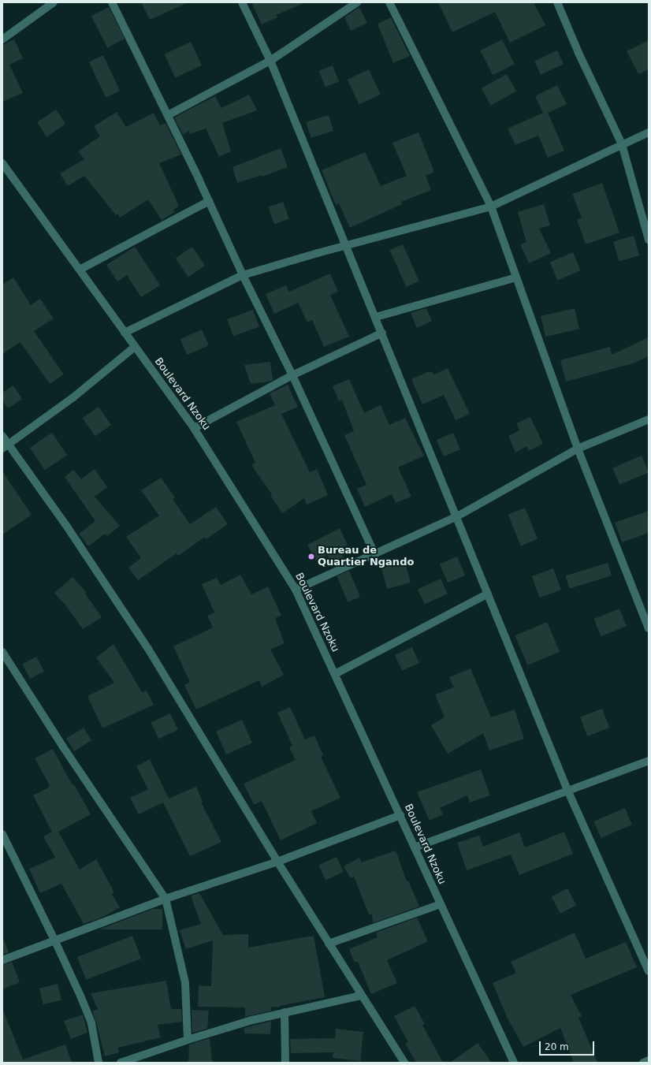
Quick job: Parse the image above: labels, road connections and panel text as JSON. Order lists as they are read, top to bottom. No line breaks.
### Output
{"streets":{"street":["Boulevard Nzoku"]},"places":["Bureau de Quartier Ngando"],"scale_bar":"20 m"}
